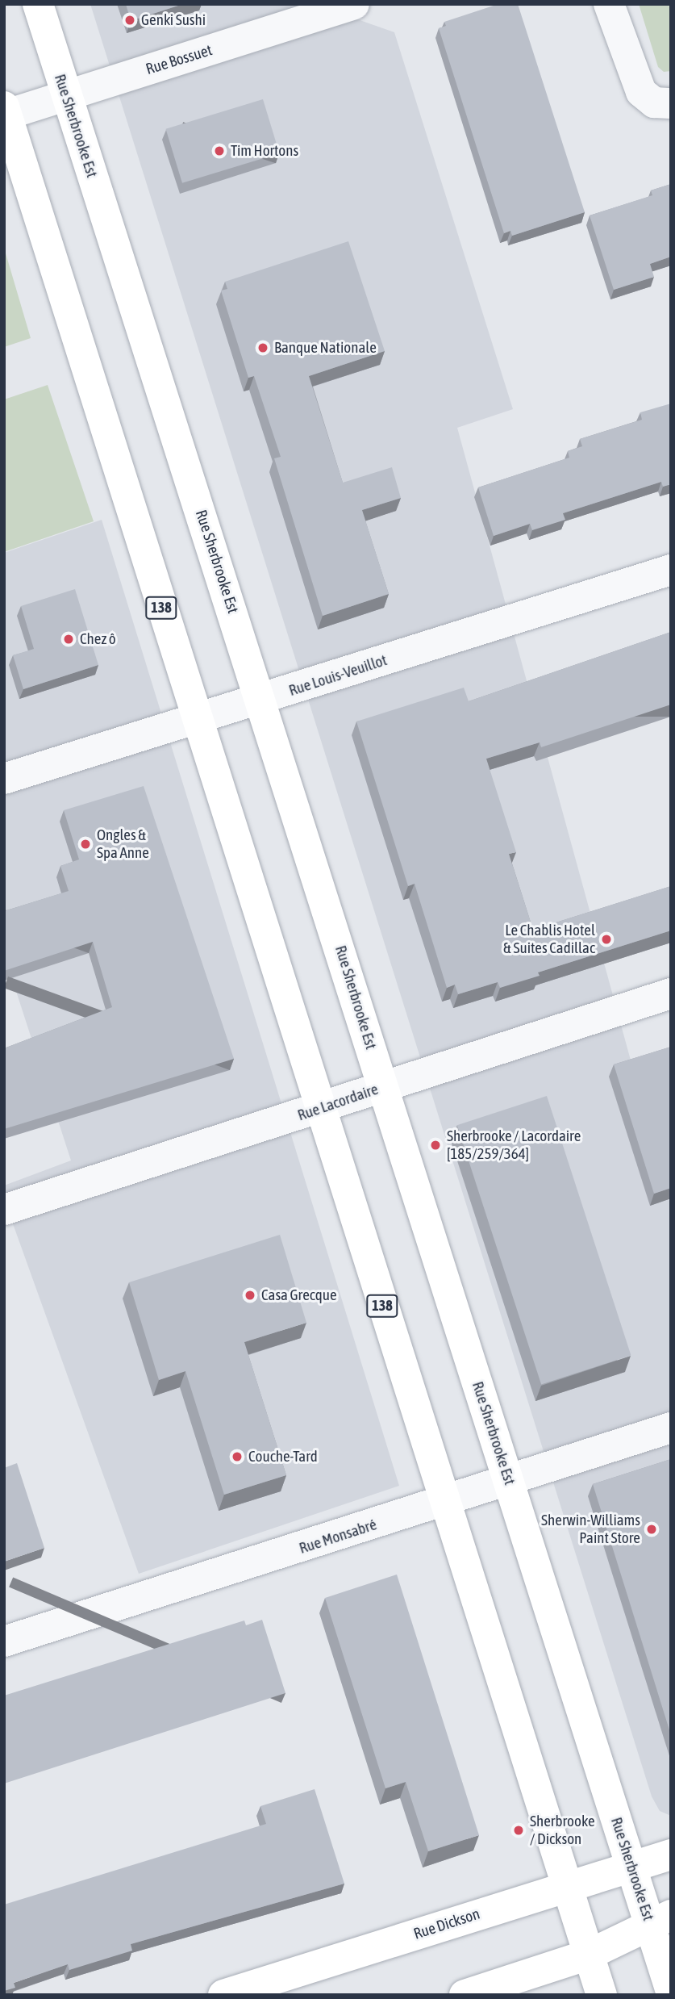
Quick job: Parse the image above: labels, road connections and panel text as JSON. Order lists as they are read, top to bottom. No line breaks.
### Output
{"streets":{"main road":["Rue Sherbrooke Est","138","Rue Dickson"],"street":["Rue Bossuet","Rue Louis-Veuillot","Rue Lacordaire","Rue Monsabré"]},"crossings":[["Rue Bossuet","Rue Sherbrooke Est"],["Rue Bossuet","138"],["Rue Sherbrooke Est","Rue Louis-Veuillot"],["Rue Sherbrooke Est","Rue Lacordaire"],["Rue Sherbrooke Est","Rue Monsabré"],["Rue Sherbrooke Est","Rue Dickson"],["138","Rue Louis-Veuillot"],["138","Rue Lacordaire"],["138","Rue Monsabré"],["138","Rue Dickson"]],"places":["Genki Sushi","Tim Hortons","Banque Nationale","Chez ô","Ongles & Spa Anne","Le Chablis Hotel & Suites Cadillac","Sherbrooke / Lacordaire [185/259/364]","Casa Grecque","Couche-Tard","Sherwin-Williams Paint Store","Sherbrooke / Dickson"]}
